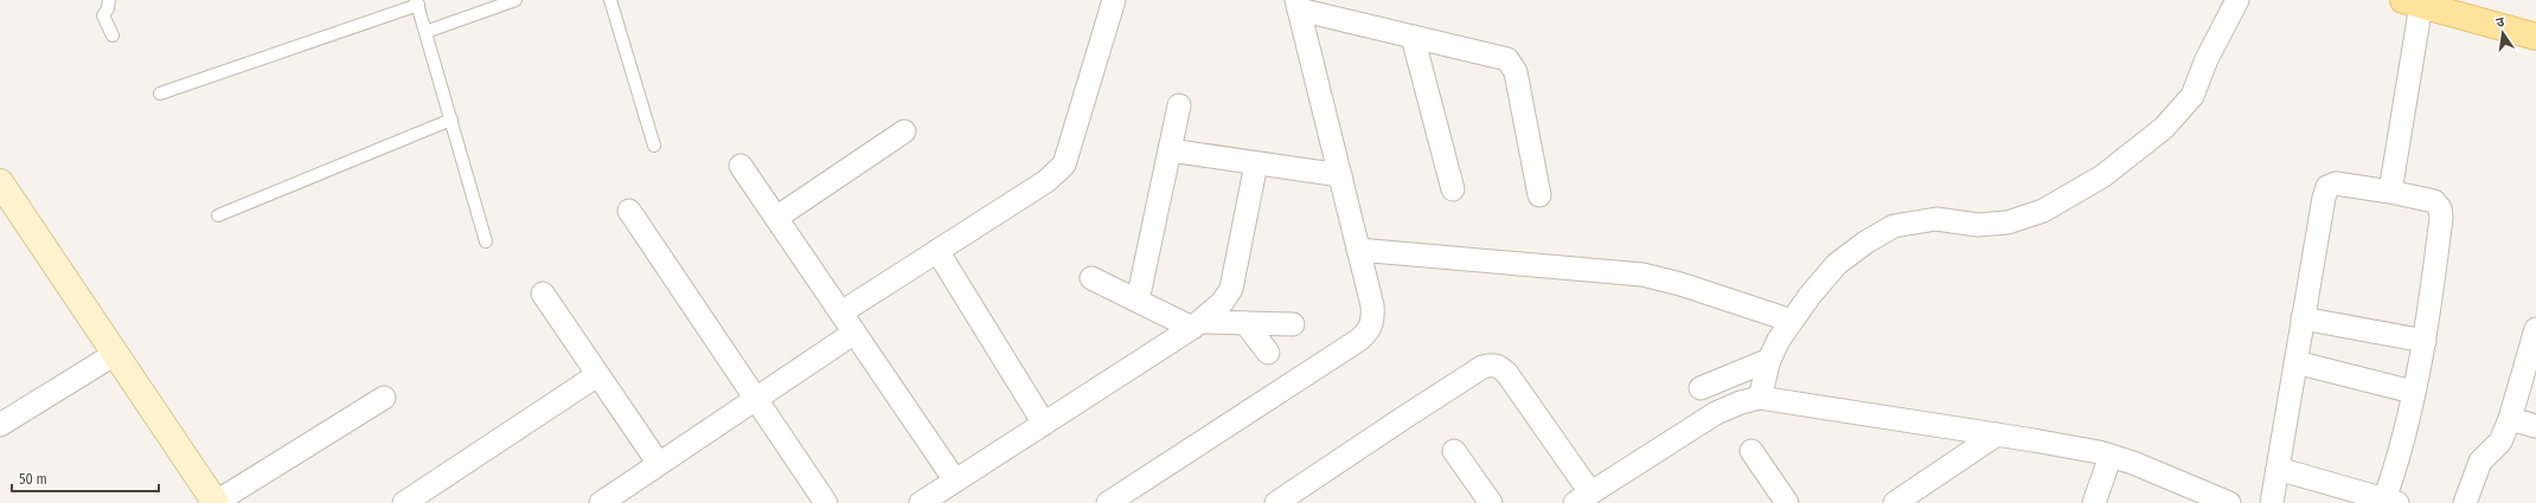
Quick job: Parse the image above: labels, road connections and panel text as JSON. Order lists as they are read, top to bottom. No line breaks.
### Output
{"scale_bar":"50 m","north":"top"}
